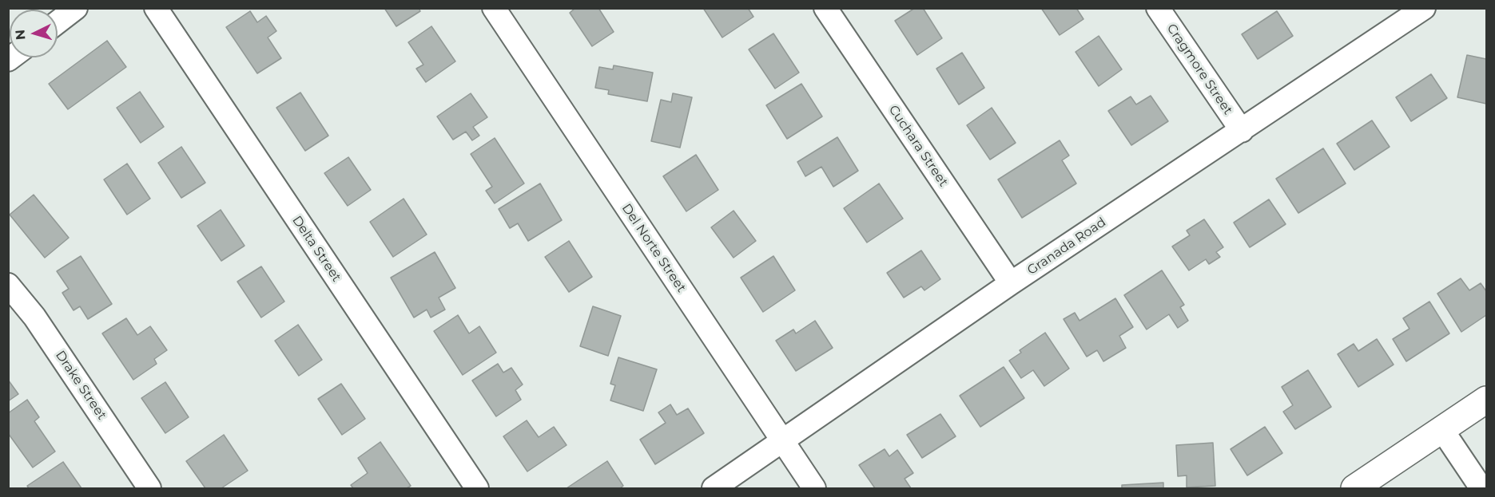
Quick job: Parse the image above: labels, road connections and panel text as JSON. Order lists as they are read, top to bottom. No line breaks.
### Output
{"streets":{"street":["Cragmore Street","Cuchara Street","Granada Road","Del Norte Street","Delta Street","Drake Street"]},"crossings":[["Cragmore Street","Granada Road"],["Cuchara Street","Granada Road"],["Granada Road","Del Norte Street"]],"north":"left"}
